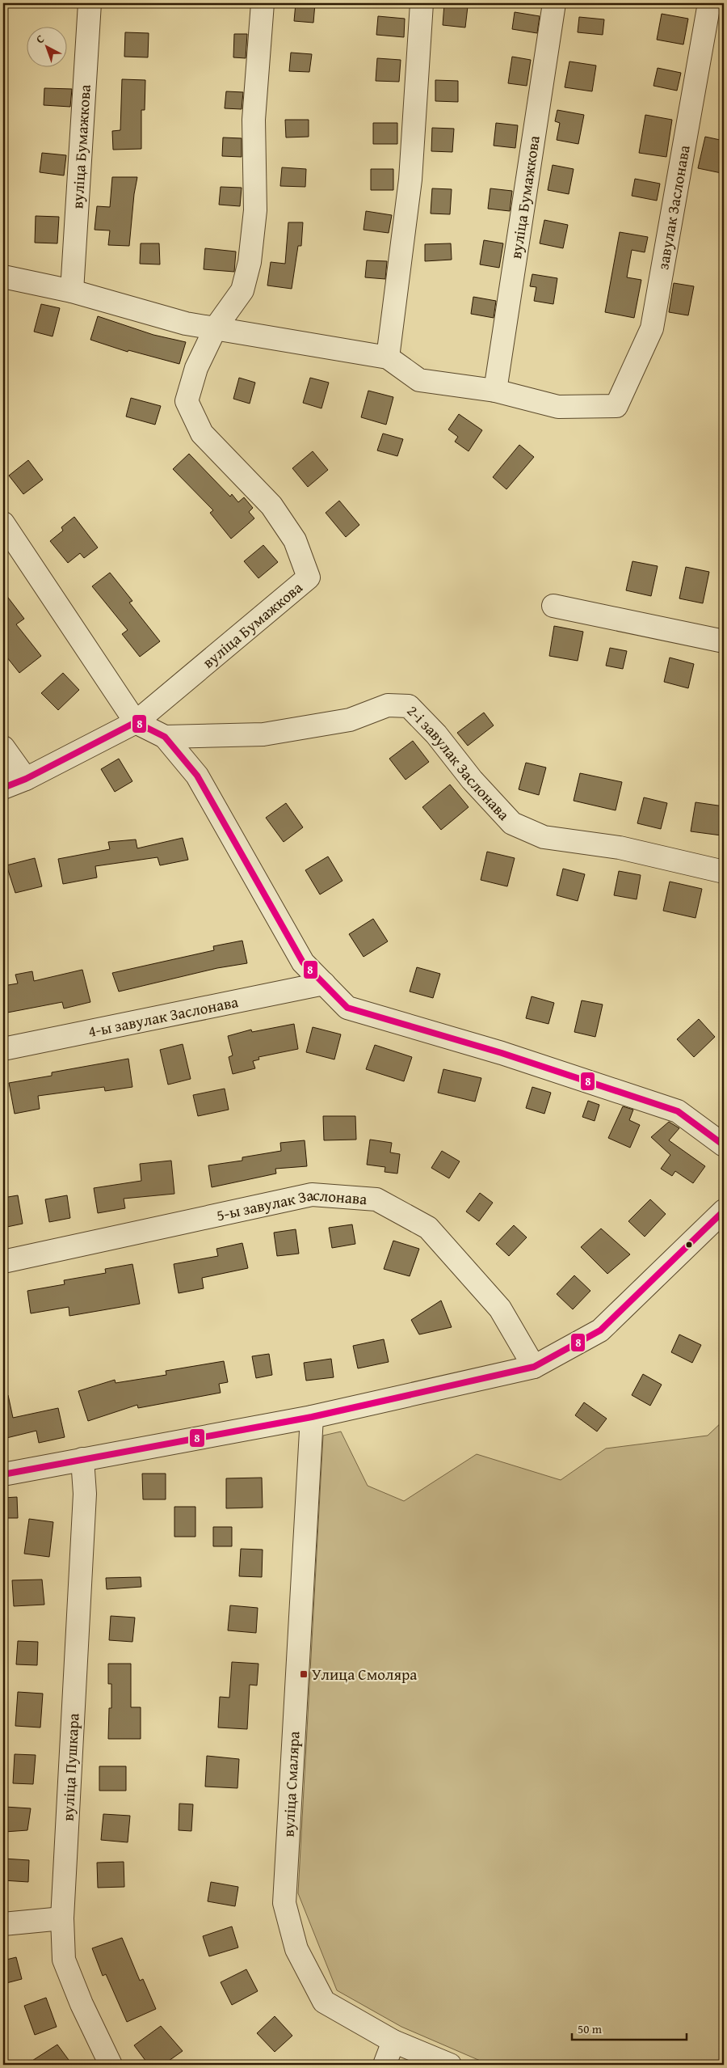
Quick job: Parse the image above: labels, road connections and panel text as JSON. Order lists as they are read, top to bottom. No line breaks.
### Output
{"streets":{"street":["вуліца Бумажкова","завулак Заслонава","2-і завулак Заслонава","4-ы завулак Заслонава","5-ы завулак Заслонава","вуліца Пушкара","вуліца Смаляра"]},"crossings":[["вуліца Бумажкова","завулак Заслонава"]],"places":{"transit":["Улица Смоляра"]},"lines":["transit line 8"],"scale_bar":"50 m","north":"top left"}
